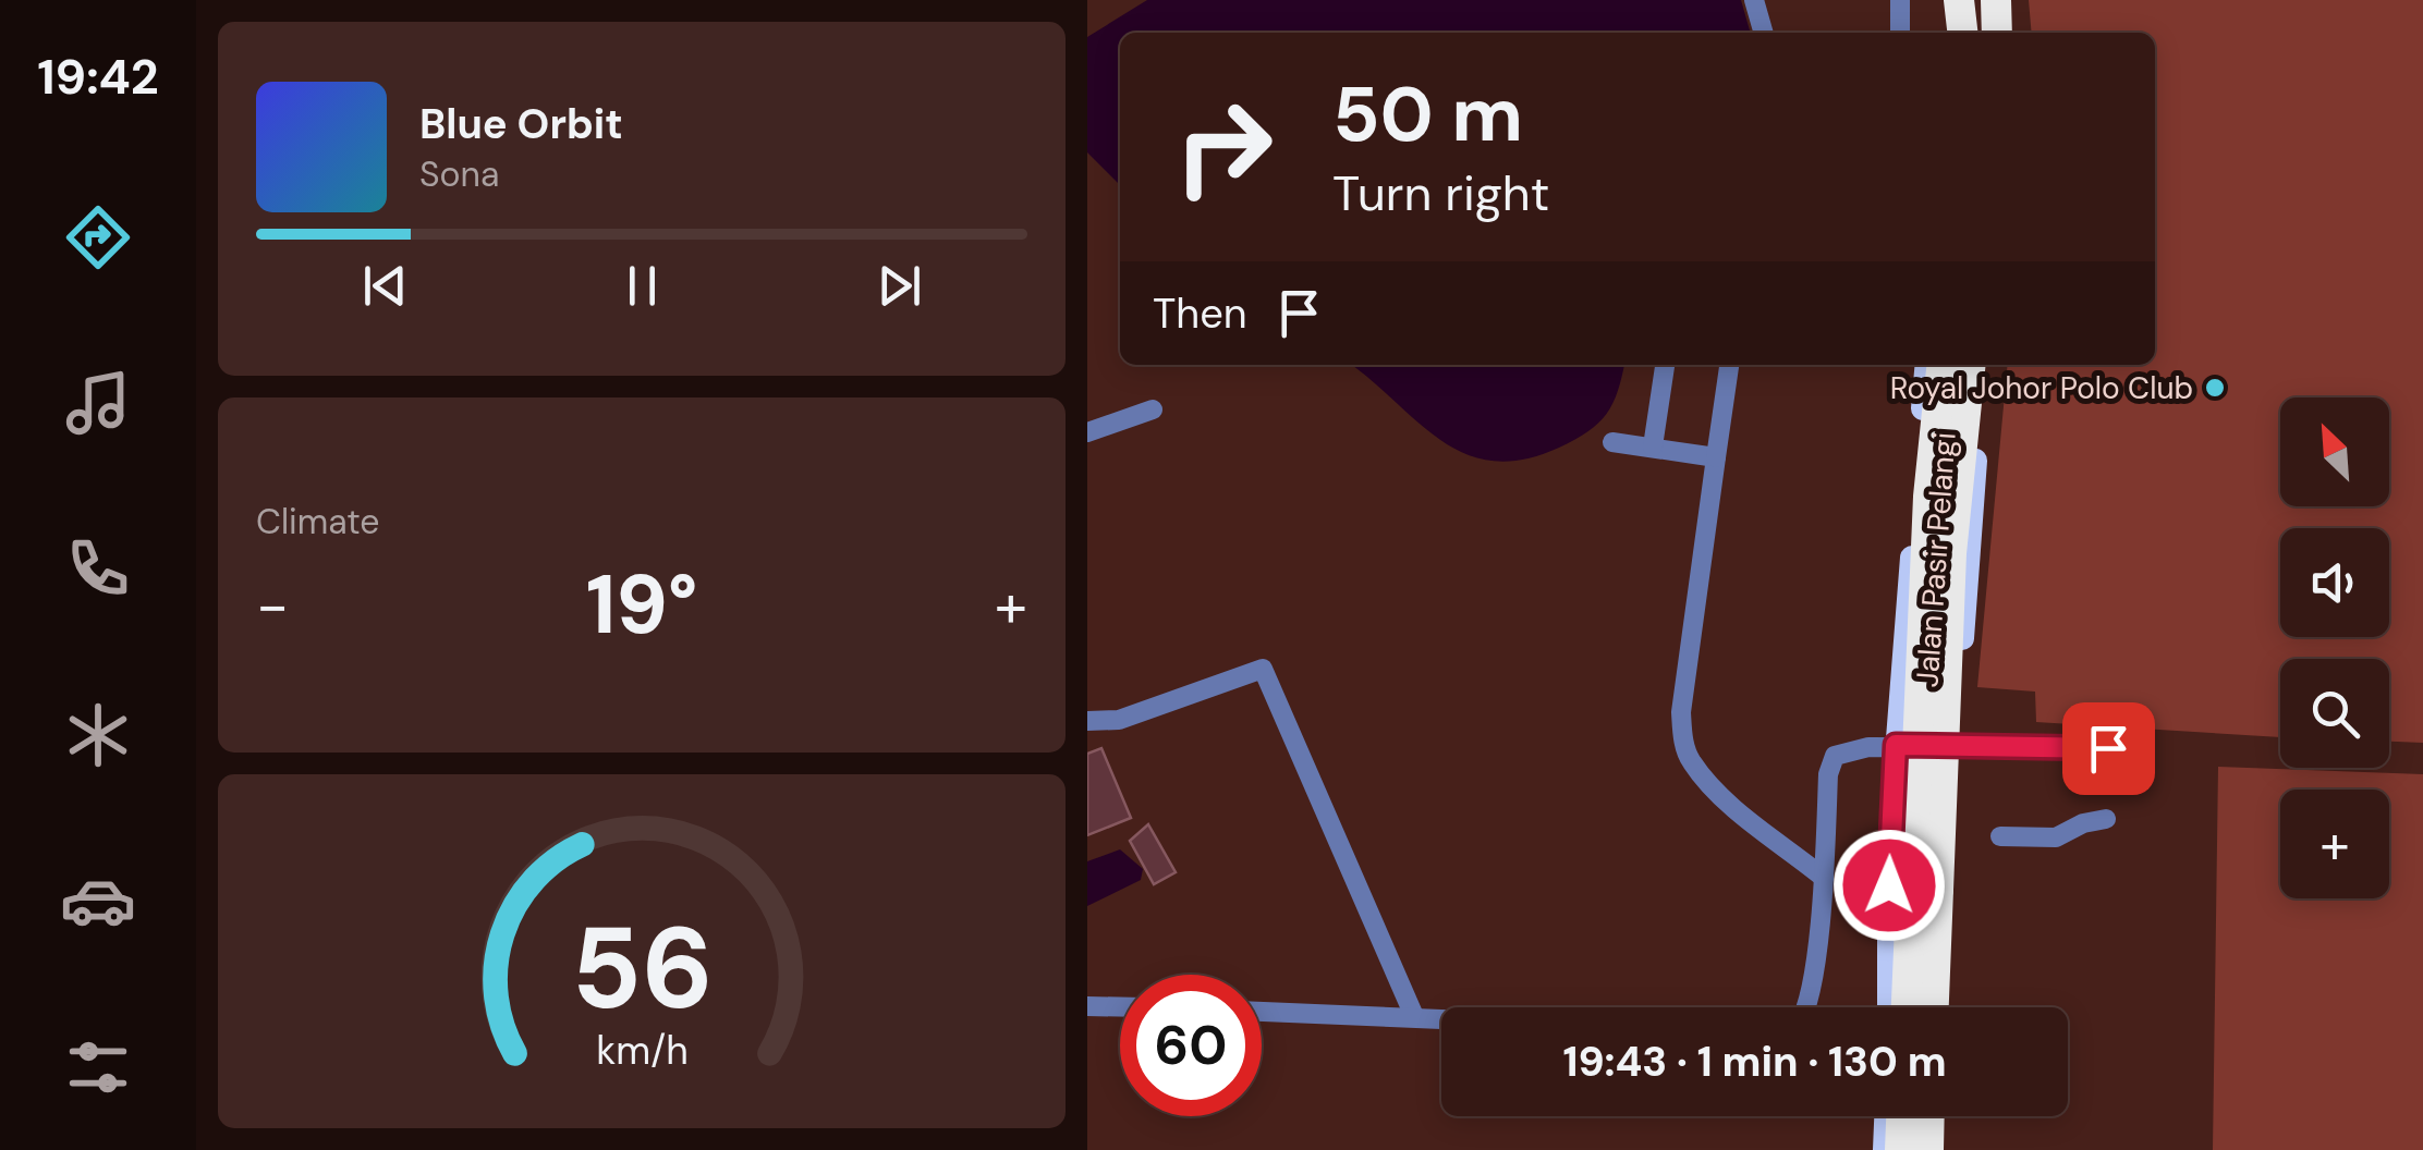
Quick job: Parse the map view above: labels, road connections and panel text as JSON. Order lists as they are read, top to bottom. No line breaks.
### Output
{"streets":{"main road":["Jalan Pasir Pelangi"]},"places":["Royal Johor Polo Club"],"north":"top left","page":{"tabs":"19:42","turn":["50 m","Turn right"],"song":["Blue Orbit","Sona"],"then":"Then","tile":"Climate","map_buttons":"+","heat":["−","19°","+"],"limit":"60","trip":"19:43 · 1 min · 130 m","gauge":["56","km/h"]}}
